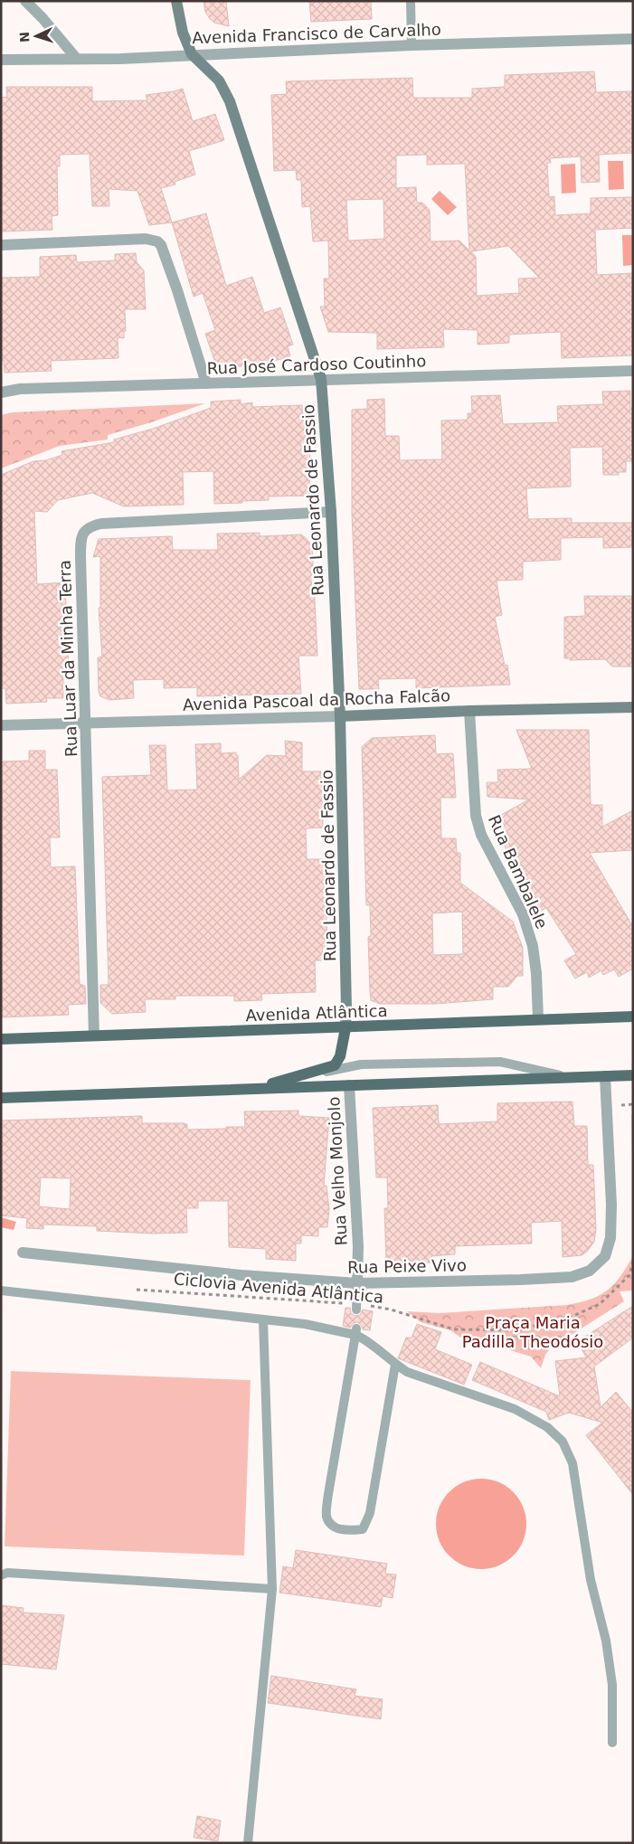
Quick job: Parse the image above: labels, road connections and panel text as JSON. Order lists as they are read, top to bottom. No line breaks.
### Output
{"streets":{"main road":["Avenida Atlântica"],"street":["Avenida Francisco de Carvalho","Rua José Cardoso Coutinho","Rua Leonardo de Fassio","Rua Luar da Minha Terra","Avenida Pascoal da Rocha Falcão","Rua Bambalele","Rua Velho Monjolo","Rua Peixe Vivo"],"path":["Ciclovia Avenida Atlântica"]},"crossings":[["Avenida Francisco de Carvalho","Rua Leonardo de Fassio"],["Rua José Cardoso Coutinho","Rua Leonardo de Fassio"],["Rua Leonardo de Fassio","Rua Luar da Minha Terra"],["Rua Leonardo de Fassio","Avenida Pascoal da Rocha Falcão"],["Rua Leonardo de Fassio","Avenida Atlântica"],["Rua Luar da Minha Terra","Avenida Pascoal da Rocha Falcão"],["Rua Luar da Minha Terra","Avenida Atlântica"],["Avenida Pascoal da Rocha Falcão","Rua Bambalele"],["Rua Bambalele","Avenida Atlântica"],["Rua Velho Monjolo","Rua Peixe Vivo"]],"parks":["Praça Maria Padilla Theodósio"],"north":"left"}
